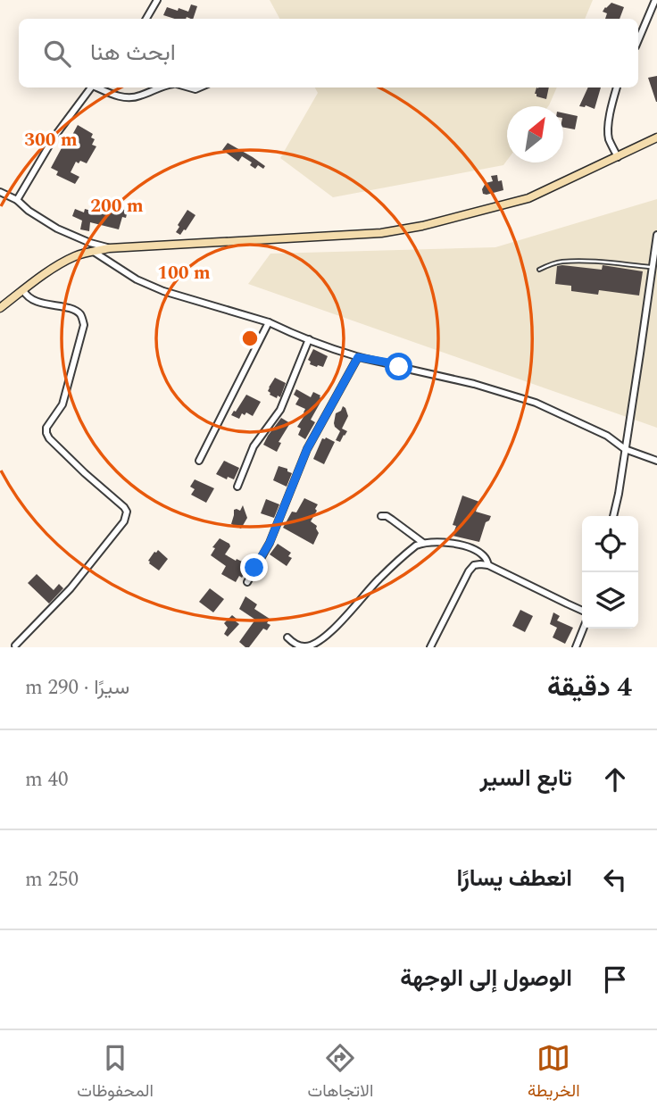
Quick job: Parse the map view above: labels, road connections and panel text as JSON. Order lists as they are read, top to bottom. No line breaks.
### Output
{"north":"top right","page":{"search":"ابحث هنا","heading":["4 دقيقة","سيرًا · 290 m"],"list":[["تابع السير","40 m"],["انعطف يسارًا","250 m"],"الوصول إلى الوجهة"],"nav":["الخريطة","الاتجاهات","المحفوظات"]},"rings":["300 m","200 m","100 m"]}
